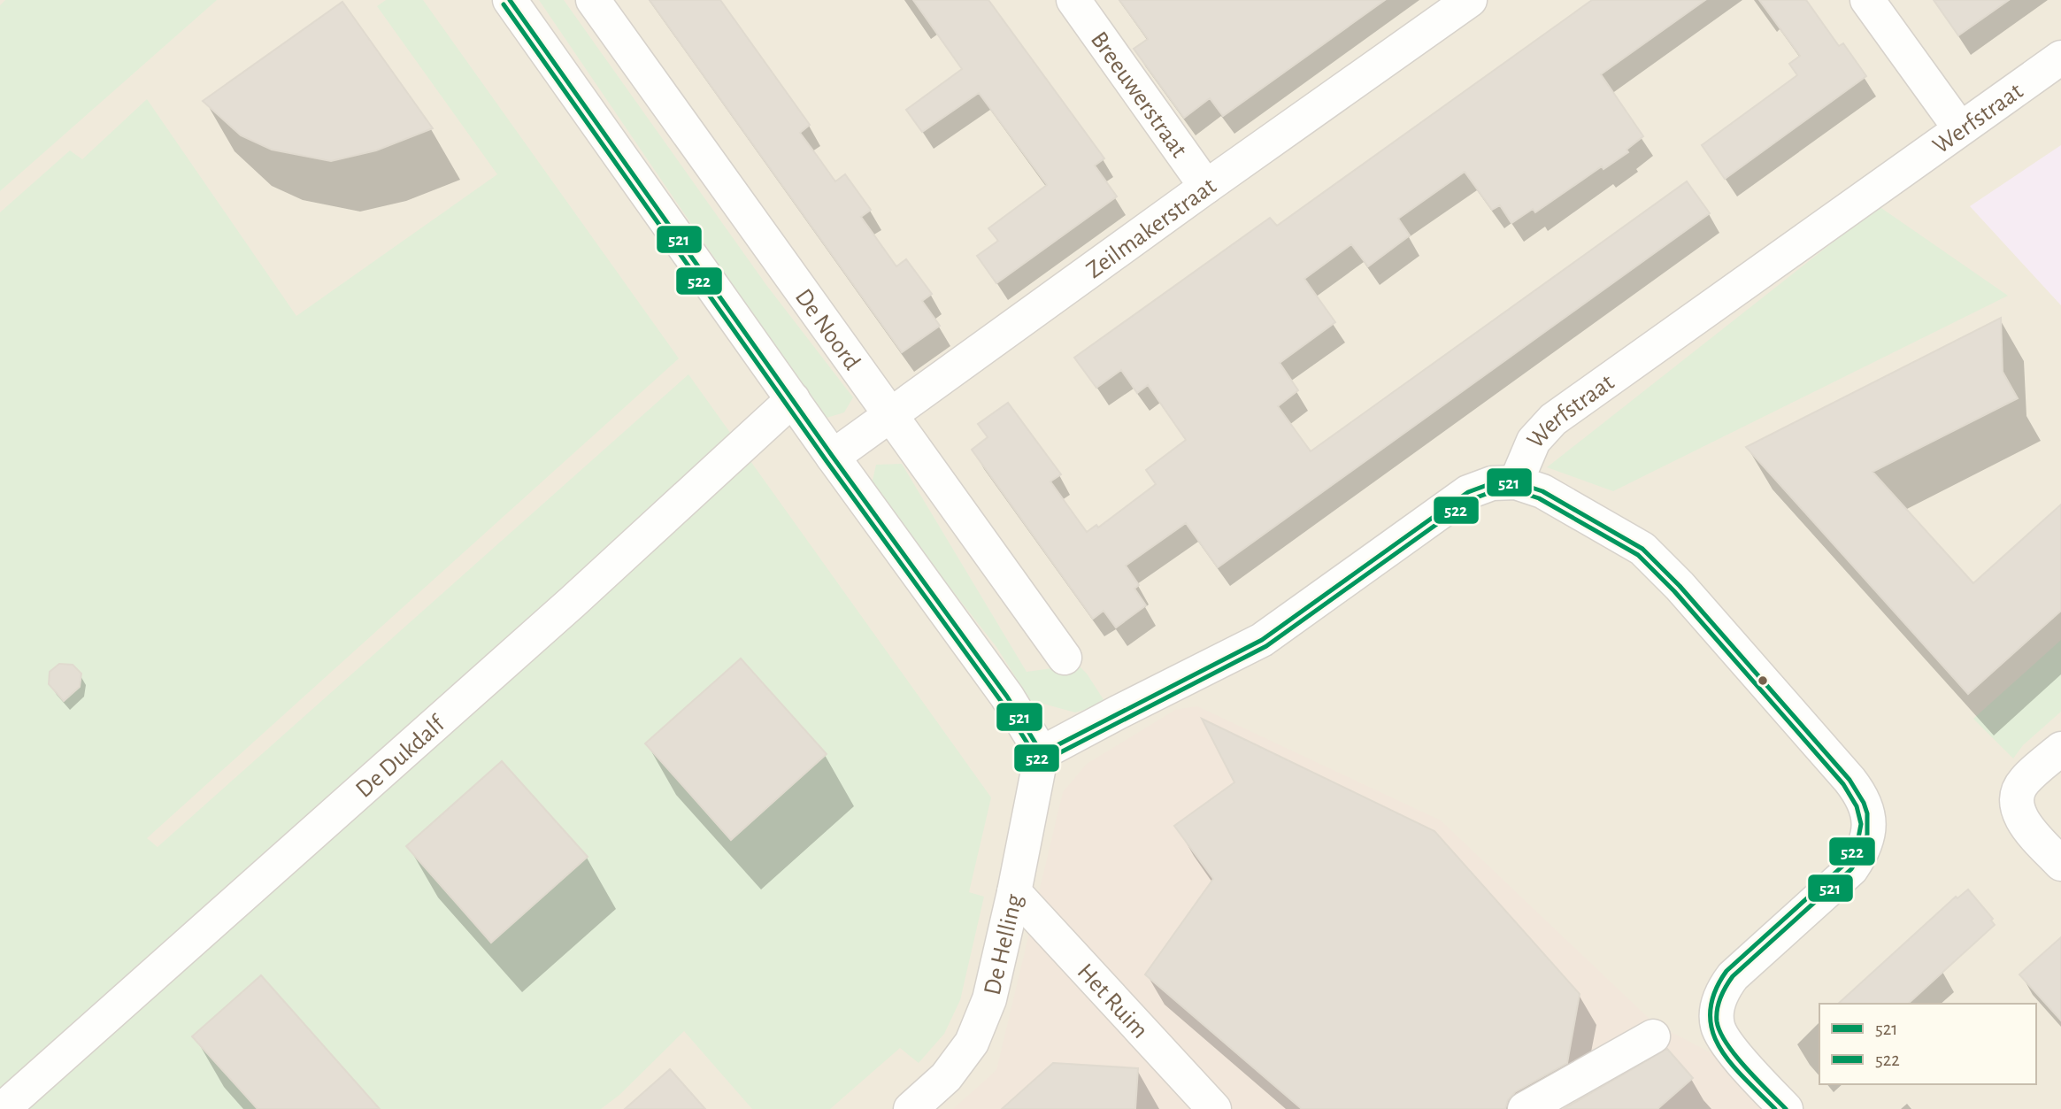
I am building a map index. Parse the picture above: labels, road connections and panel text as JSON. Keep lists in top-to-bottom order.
{
  "streets": {
    "street": [
      "Breeuwerstraat",
      "Werfstraat",
      "Zeilmakerstraat",
      "De Noord",
      "De Dukdalf",
      "De Helling",
      "Het Ruim"
    ]
  },
  "crossings": [
    ["Breeuwerstraat", "Zeilmakerstraat"],
    ["Werfstraat", "De Helling"],
    ["Zeilmakerstraat", "De Noord"],
    ["De Helling", "Het Ruim"]
  ],
  "lines": ["transit line 521", "transit line 522"],
  "legend": ["521", "522"]
}
